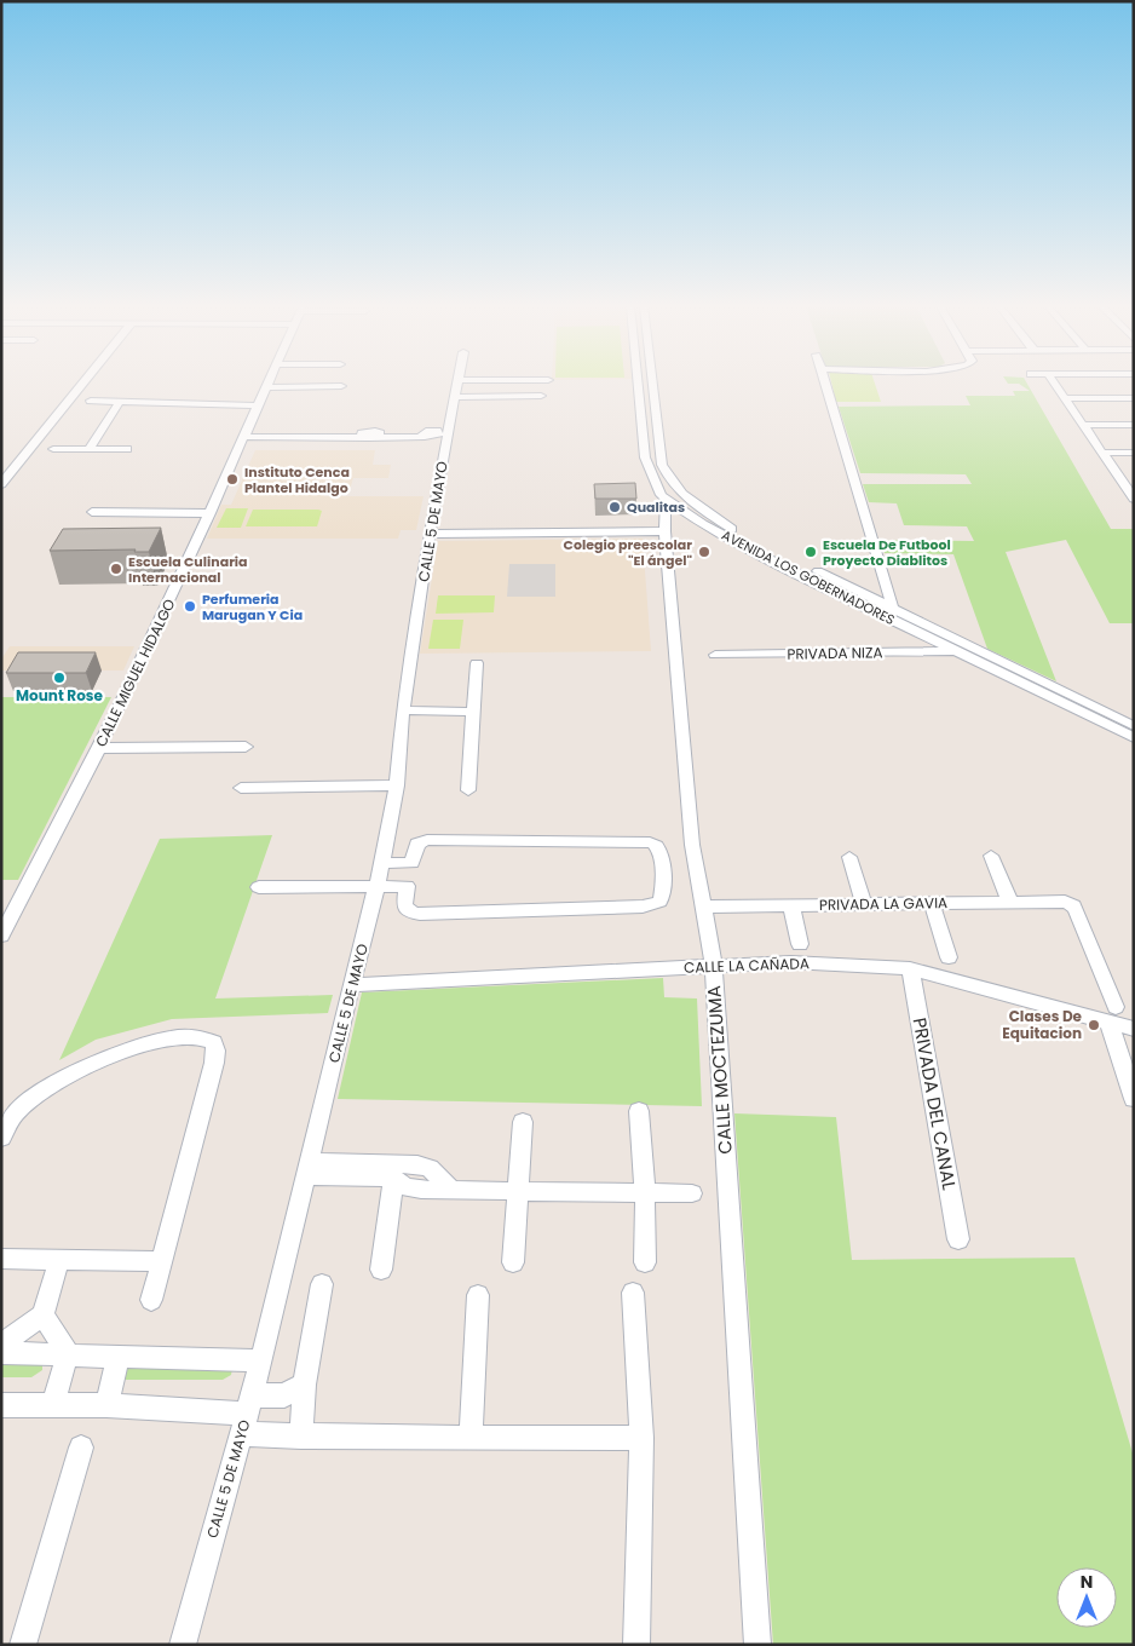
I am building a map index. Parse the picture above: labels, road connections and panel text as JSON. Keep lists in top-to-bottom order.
{
  "streets": {
    "street": [
      "CALLE 5 DE MAYO",
      "AVENIDA LOS GOBERNADORES",
      "PRIVADA NIZA",
      "CALLE MIGUEL HIDALGO",
      "PRIVADA LA GAVIA",
      "CALLE LA CAÑADA",
      "CALLE MOCTEZUMA",
      "PRIVADA DEL CANAL"
    ]
  },
  "crossings": [
    ["CALLE 5 DE MAYO", "CALLE LA CAÑADA"],
    ["AVENIDA LOS GOBERNADORES", "PRIVADA NIZA"],
    ["AVENIDA LOS GOBERNADORES", "CALLE MOCTEZUMA"],
    ["PRIVADA LA GAVIA", "CALLE LA CAÑADA"],
    ["PRIVADA LA GAVIA", "CALLE MOCTEZUMA"],
    ["CALLE LA CAÑADA", "CALLE MOCTEZUMA"],
    ["CALLE LA CAÑADA", "PRIVADA DEL CANAL"]
  ],
  "places": [
    "Instituto Cenca Plantel Hidalgo",
    "Qualitas",
    "Colegio preescolar \"El ángel\"",
    "Escuela De Futbool Proyecto Diablitos",
    "Escuela Culinaria Internacional",
    "Perfumeria Marugan Y Cia",
    "Mount Rose",
    "Clases De Equitacion"
  ],
  "north": "top"
}
